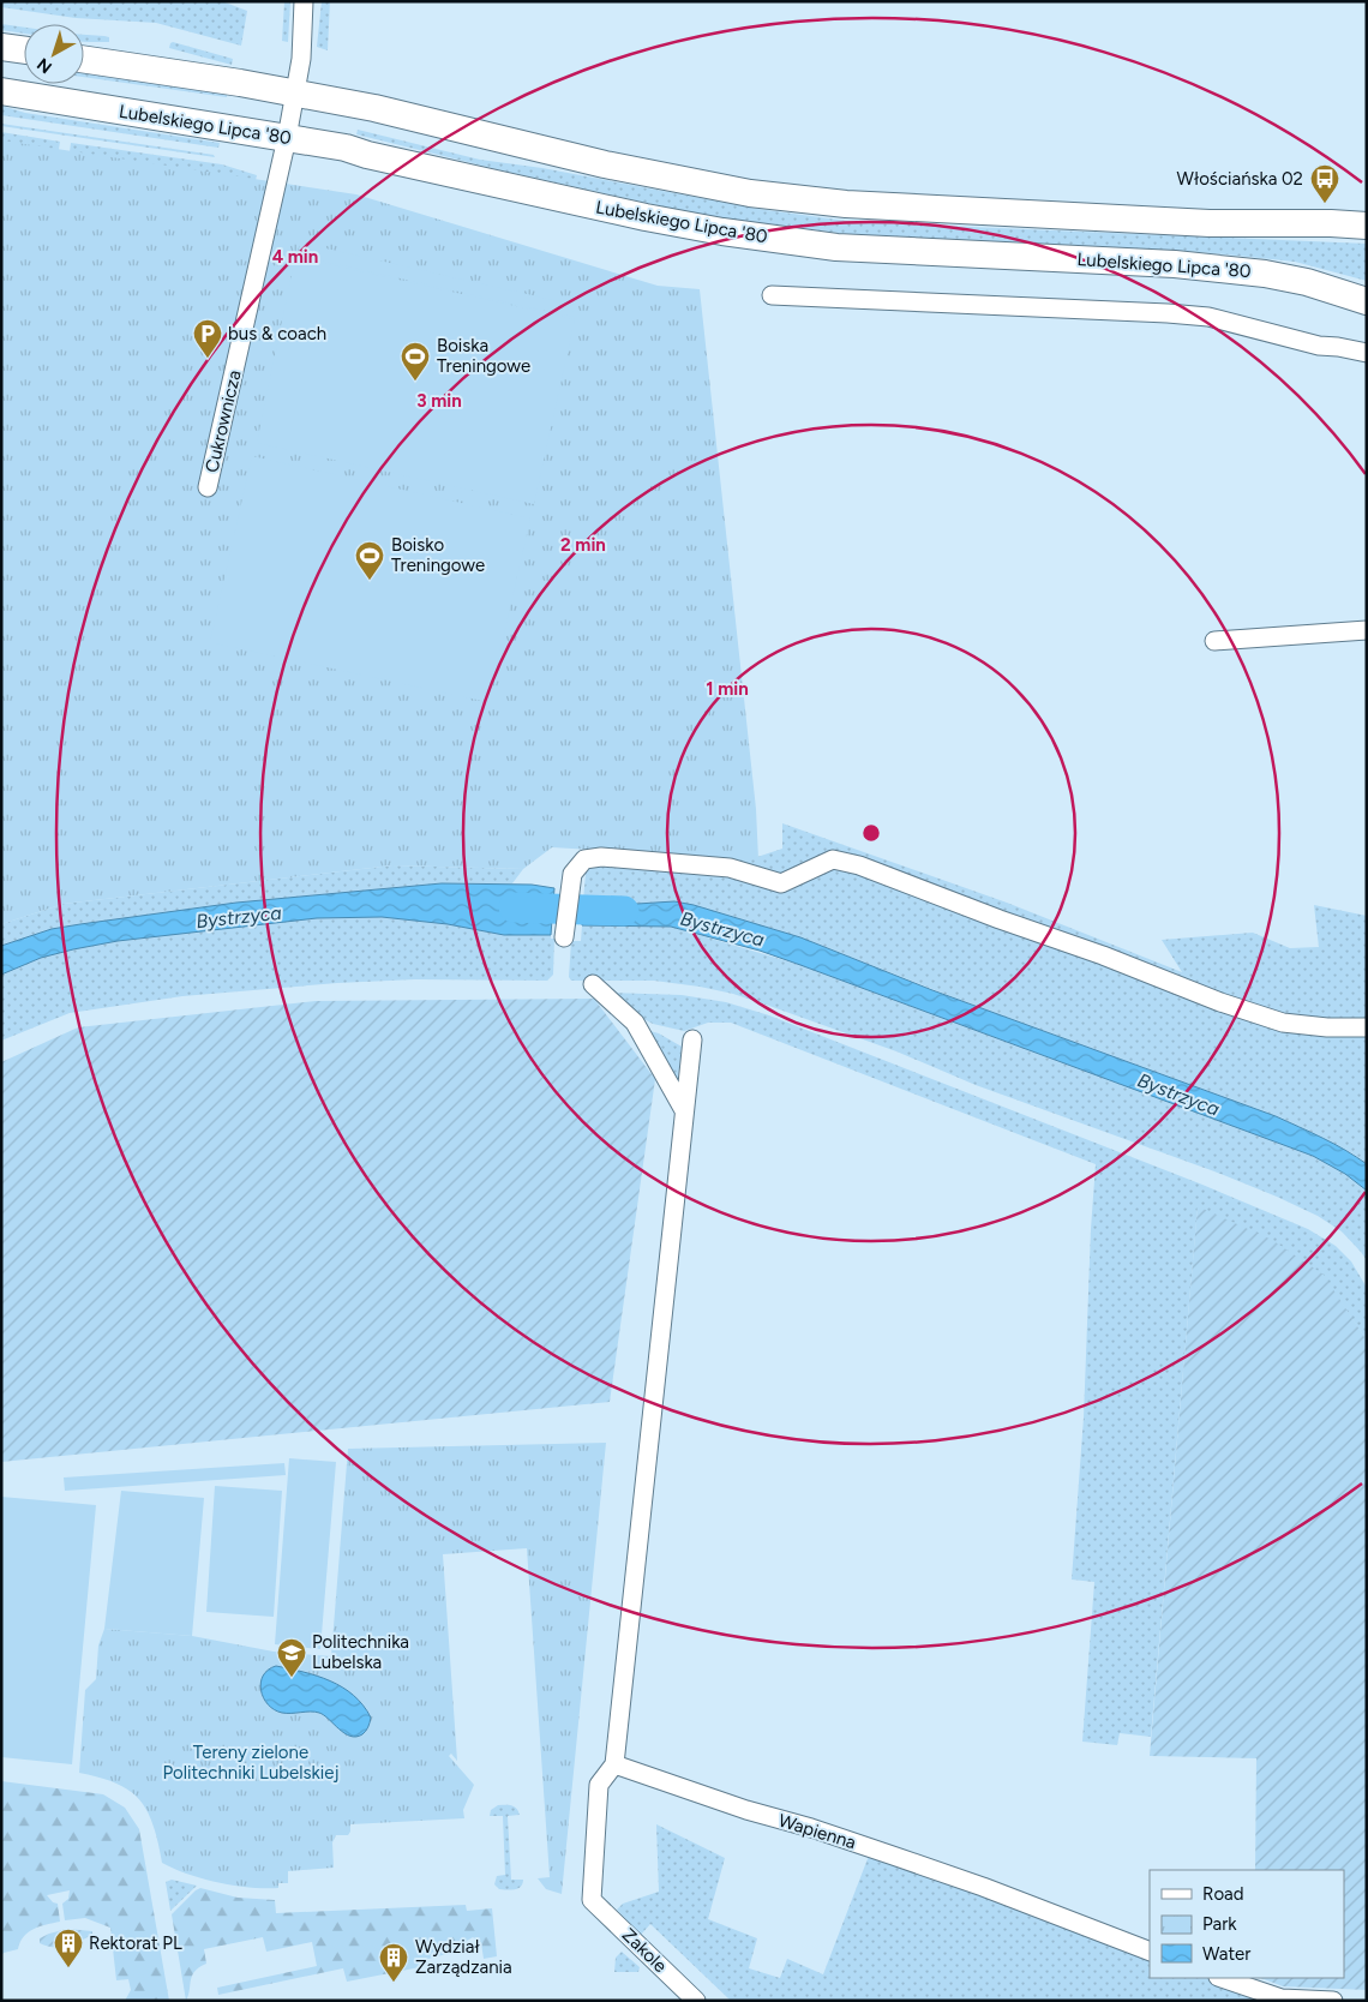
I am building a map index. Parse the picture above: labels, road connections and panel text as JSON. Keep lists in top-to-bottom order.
{
  "streets": {
    "main road": ["Lubelskiego Lipca '80"],
    "street": ["Cukrownicza", "Wapienna", "Zakole"]
  },
  "crossings": [
    ["Lubelskiego Lipca '80", "Cukrownicza"],
    ["Wapienna", "Zakole"]
  ],
  "water": ["Bystrzyca"],
  "parks": ["Tereny zielone Politechniki Lubelskiej"],
  "places": {
    "bus stop": ["Włościańska 02"],
    "parking": ["bus & coach"],
    "sports": ["Boiska Treningowe", "Boisko Treningowe"],
    "school or university": ["Politechnika Lubelska"],
    "building": ["Rektorat PL", "Wydział Zarządzania"]
  },
  "legend": ["Road", "Park", "Water"],
  "north": "bottom left",
  "rings": [
    "4 min",
    "3 min",
    "2 min",
    "1 min"
  ]
}
